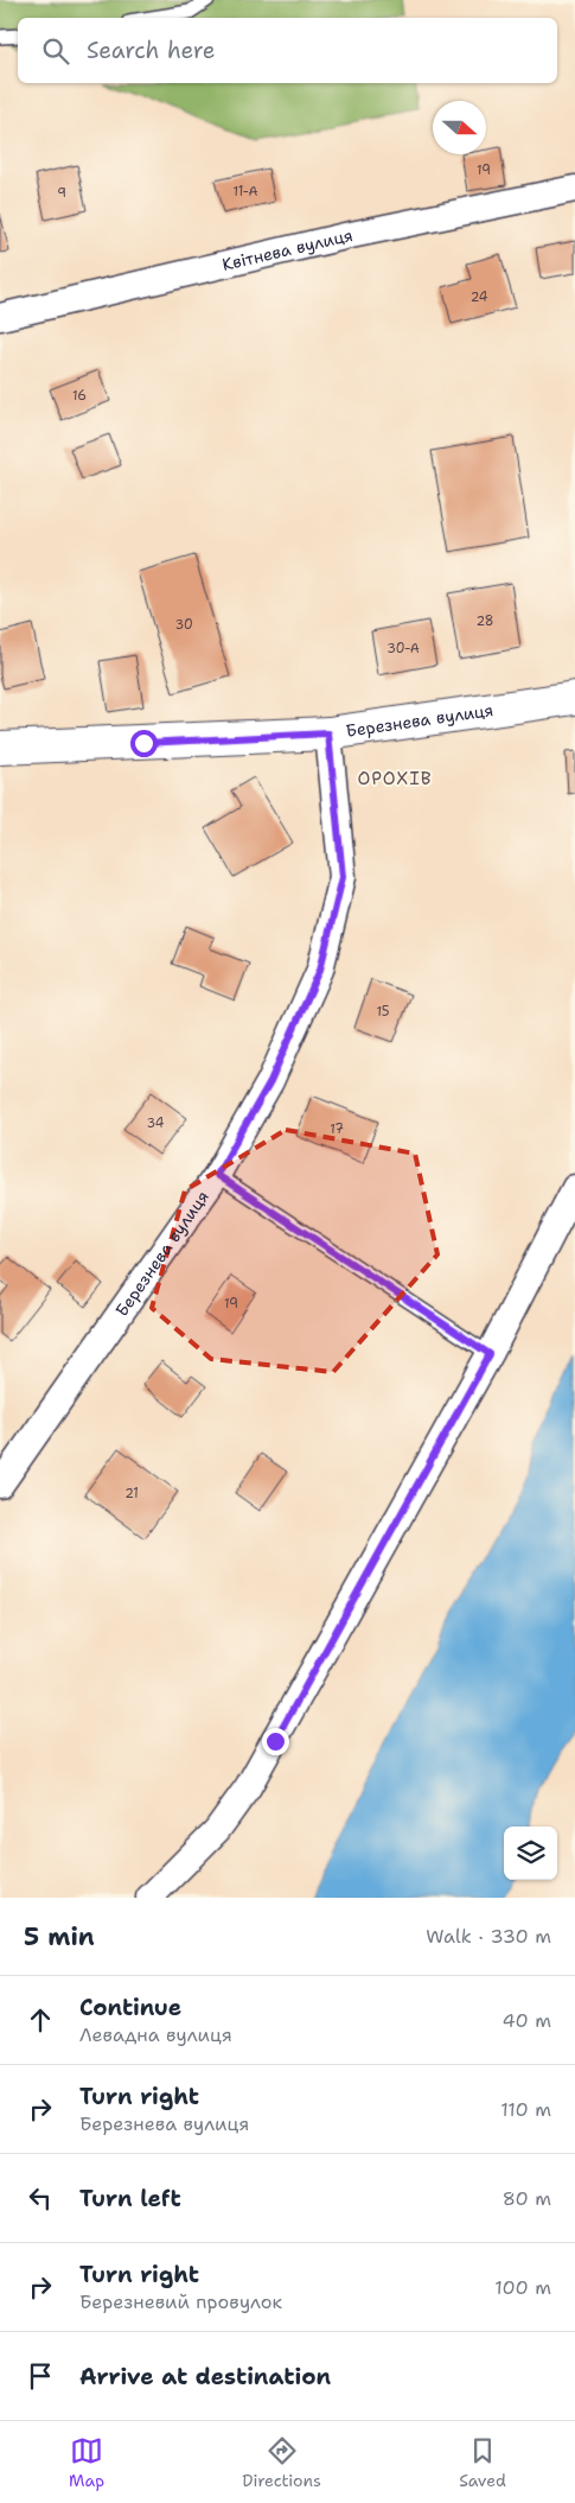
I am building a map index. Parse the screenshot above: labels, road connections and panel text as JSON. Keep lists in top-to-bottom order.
{
  "streets": {
    "street": ["Квітнева вулиця", "Березнева вулиця"]
  },
  "districts": ["ОРОХІВ"],
  "house_numbers": [
    "19",
    "11-А",
    "9",
    "24",
    "16",
    "28",
    "30",
    "30-А",
    "15",
    "34",
    "17",
    "19",
    "21"
  ],
  "north": "right",
  "page": {
    "search": "Search here",
    "heading": ["5 min", "Walk · 330 m"],
    "list": [
      ["Continue", "Левадна вулиця", "40 m"],
      ["Turn right", "Березнева вулиця", "110 m"],
      ["Turn left", "80 m"],
      ["Turn right", "Березневий провулок", "100 m"],
      "Arrive at destination"
    ],
    "nav": ["Map", "Directions", "Saved"]
  }
}
